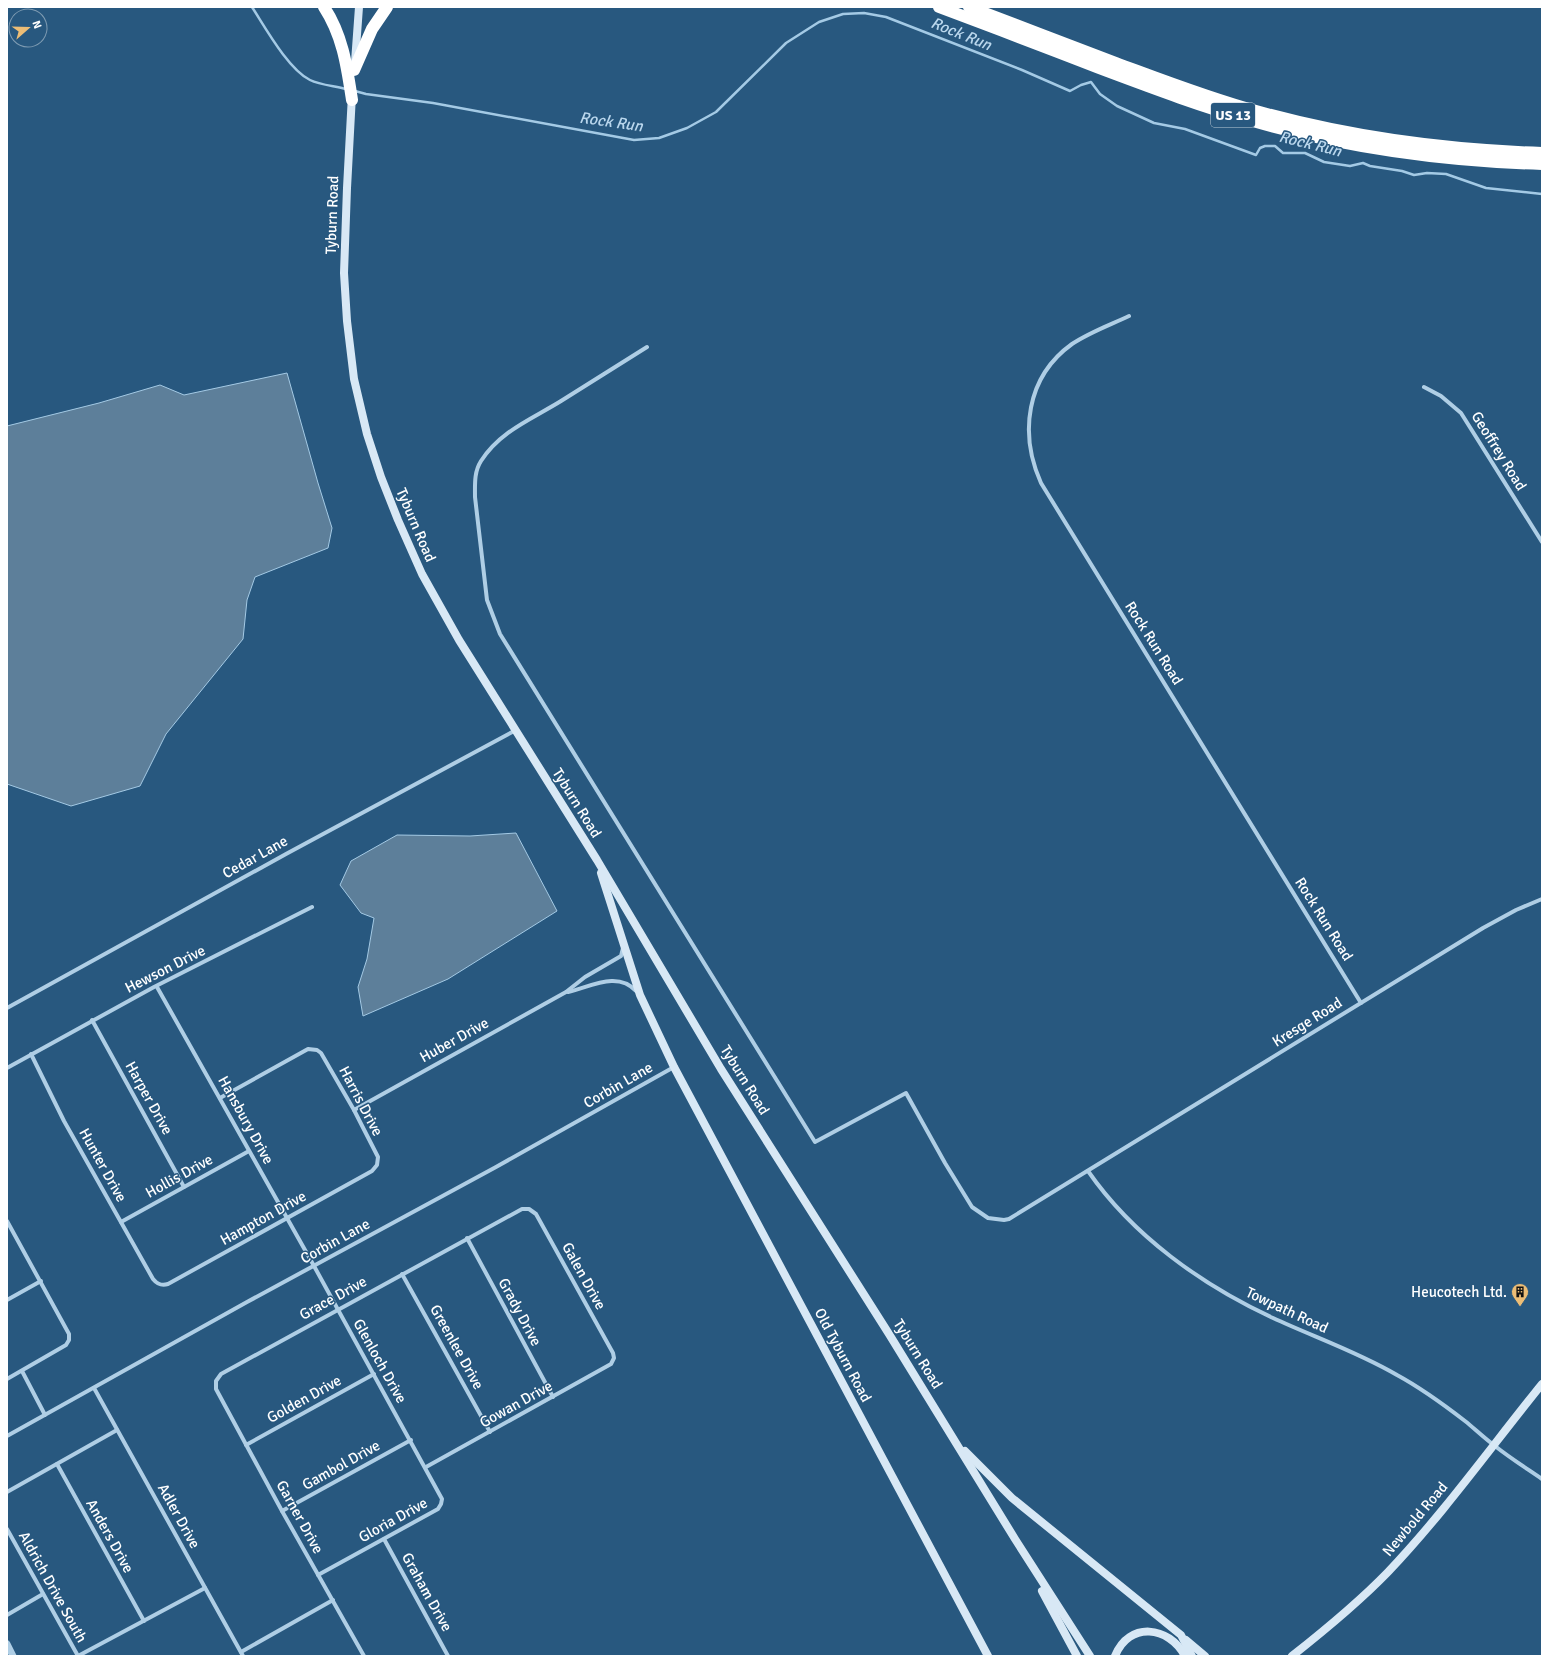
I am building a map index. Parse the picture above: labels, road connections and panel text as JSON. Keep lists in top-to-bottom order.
{
  "streets": {
    "highway": ["US 13"],
    "main road": ["Tyburn Road", "Old Tyburn Road", "Newbold Road"],
    "street": [
      "Geoffrey Road",
      "Rock Run Road",
      "Cedar Lane",
      "Hewson Drive",
      "Kresge Road",
      "Huber Drive",
      "Corbin Lane",
      "Harper Drive",
      "Harris Drive",
      "Hansbury Drive",
      "Hunter Drive",
      "Hollis Drive",
      "Hampton Drive",
      "Galen Drive",
      "Grace Drive",
      "Towpath Road",
      "Grady Drive",
      "Greenlee Drive",
      "Glenloch Drive",
      "Golden Drive",
      "Gowan Drive",
      "Gambol Drive",
      "Adler Drive",
      "Garner Drive",
      "Gloria Drive",
      "Anders Drive",
      "Aldrich Drive South",
      "Graham Drive"
    ]
  },
  "crossings": [
    ["Tyburn Road", "Cedar Lane"],
    ["Tyburn Road", "Old Tyburn Road"],
    ["Rock Run Road", "Kresge Road"],
    ["Hewson Drive", "Harper Drive"],
    ["Hewson Drive", "Hansbury Drive"],
    ["Hewson Drive", "Hunter Drive"],
    ["Kresge Road", "Towpath Road"],
    ["Huber Drive", "Harris Drive"],
    ["Huber Drive", "Old Tyburn Road"],
    ["Corbin Lane", "Hansbury Drive"],
    ["Corbin Lane", "Old Tyburn Road"],
    ["Corbin Lane", "Glenloch Drive"],
    ["Corbin Lane", "Adler Drive"],
    ["Harper Drive", "Hollis Drive"],
    ["Harris Drive", "Hansbury Drive"],
    ["Harris Drive", "Hampton Drive"],
    ["Hansbury Drive", "Hollis Drive"],
    ["Hansbury Drive", "Hampton Drive"],
    ["Hansbury Drive", "Glenloch Drive"],
    ["Hunter Drive", "Hollis Drive"],
    ["Hunter Drive", "Hampton Drive"],
    ["Galen Drive", "Grace Drive"],
    ["Galen Drive", "Gowan Drive"],
    ["Grace Drive", "Grady Drive"],
    ["Grace Drive", "Greenlee Drive"],
    ["Grace Drive", "Glenloch Drive"],
    ["Grace Drive", "Golden Drive"],
    ["Grace Drive", "Garner Drive"],
    ["Towpath Road", "Newbold Road"],
    ["Grady Drive", "Gowan Drive"],
    ["Greenlee Drive", "Gowan Drive"],
    ["Glenloch Drive", "Golden Drive"],
    ["Glenloch Drive", "Gowan Drive"],
    ["Glenloch Drive", "Gambol Drive"],
    ["Glenloch Drive", "Gloria Drive"],
    ["Golden Drive", "Garner Drive"],
    ["Gowan Drive", "Gloria Drive"],
    ["Gambol Drive", "Garner Drive"],
    ["Garner Drive", "Gloria Drive"],
    ["Gloria Drive", "Graham Drive"]
  ],
  "water": ["Rock Run"],
  "places": {
    "building": ["Heucotech Ltd."]
  },
  "north": "right"
}
